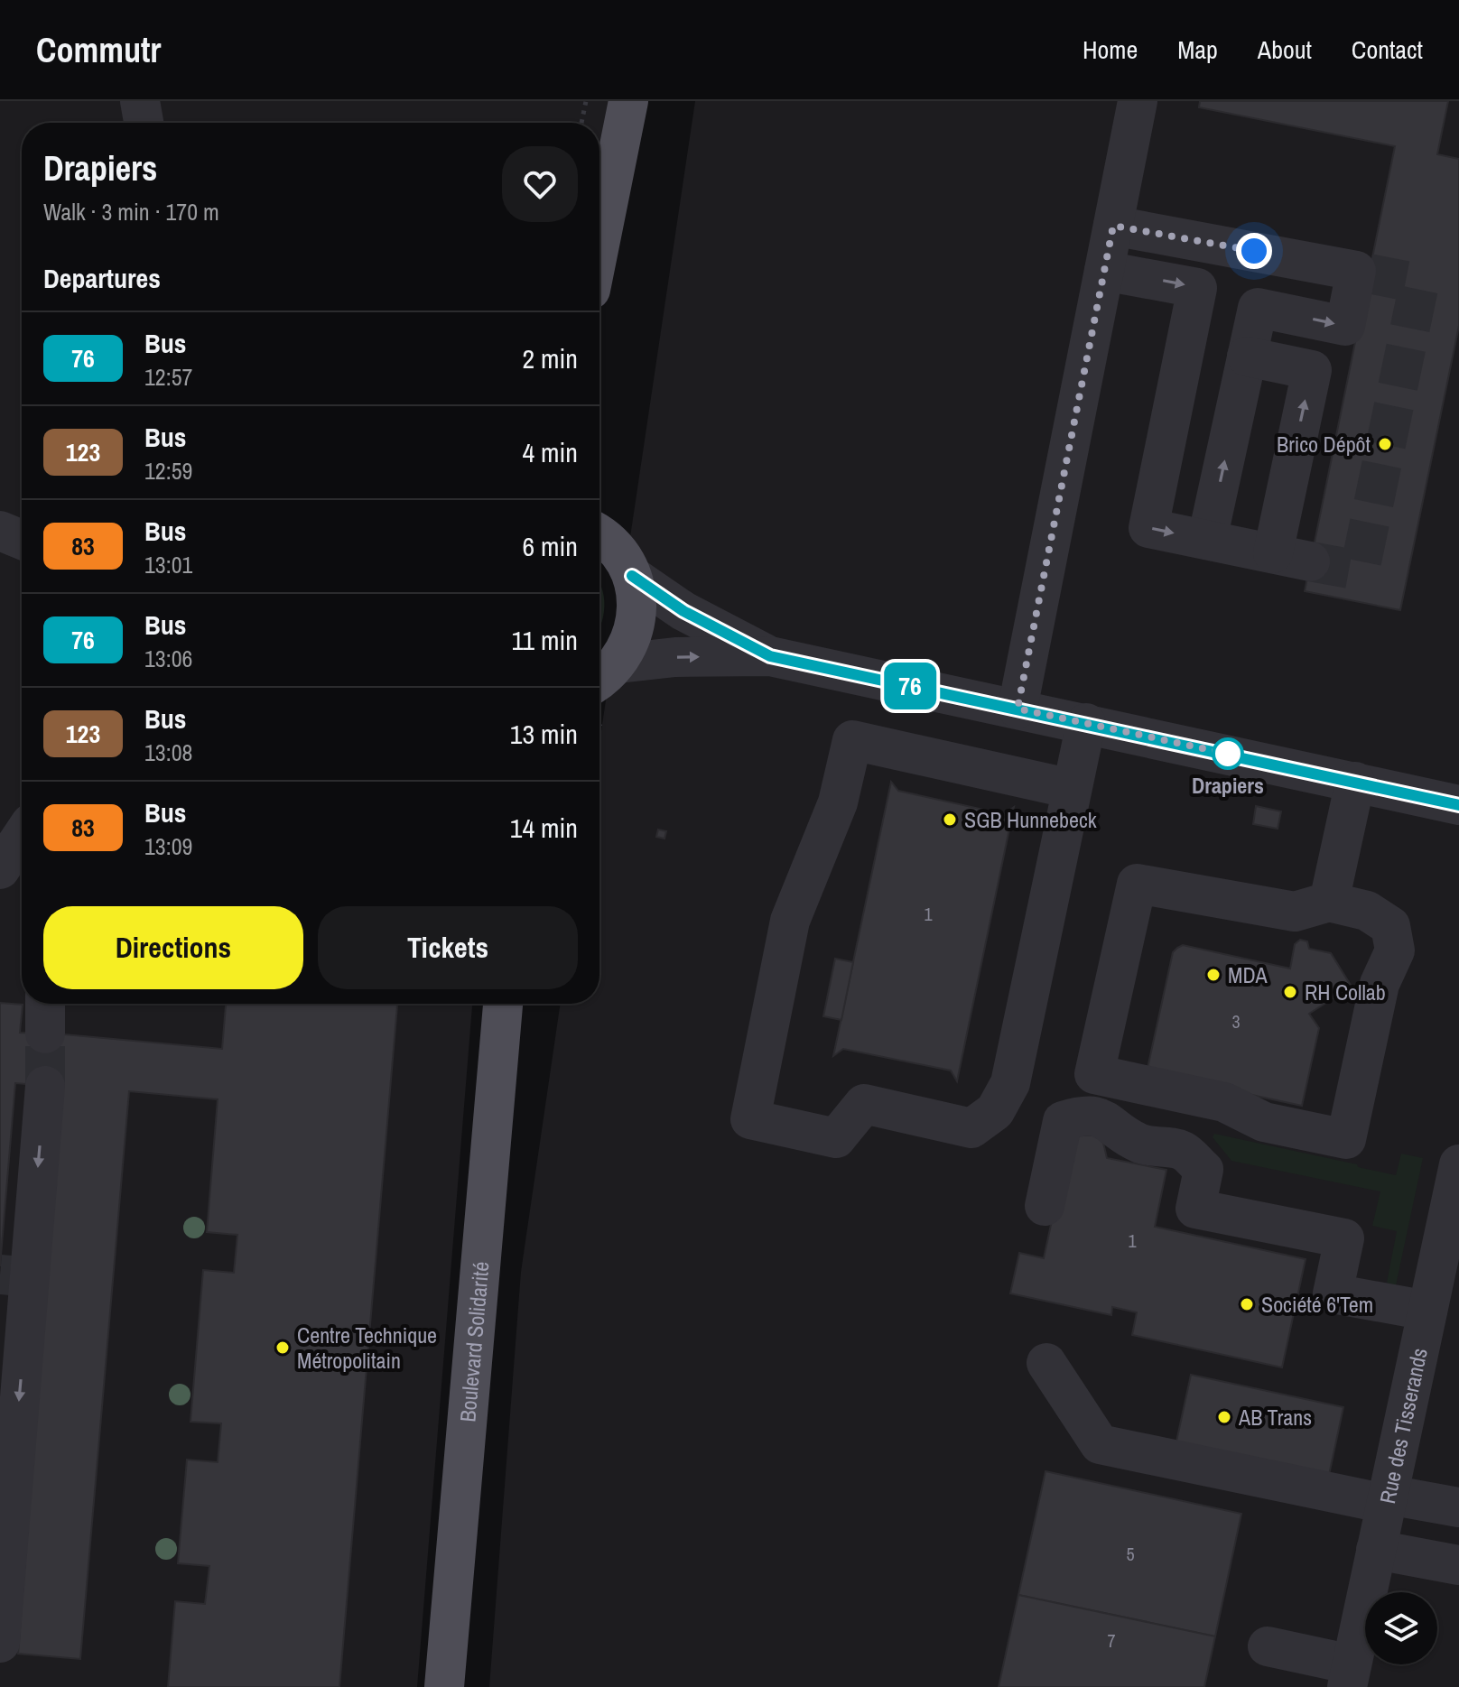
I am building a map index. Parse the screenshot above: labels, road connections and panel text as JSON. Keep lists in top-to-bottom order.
{
  "streets": {
    "main road": ["Boulevard Solidarité"],
    "street": ["Rue des Tisserands"]
  },
  "places": [
    "Brico Dépôt",
    "Drapiers",
    "SGB Hunnebeck",
    "MDA",
    "RH Collab",
    "Société 6'Tem",
    "Centre Technique Métropolitain",
    "AB Trans"
  ],
  "lines": ["bus line 76"],
  "house_numbers": [
    "1",
    "3",
    "1",
    "5",
    "7"
  ],
  "page": {
    "header": "Commutr",
    "nav": [
      "Home",
      "Map",
      "About",
      "Contact"
    ],
    "on_map": "76",
    "heading": [
      ["Drapiers", "Walk · 3 min · 170 m"],
      "Departures"
    ],
    "list": [
      {
        "mark": "76",
        "name": "Bus",
        "note": "12:57",
        "value": "2 min"
      },
      {
        "mark": "123",
        "name": "Bus",
        "note": "12:59",
        "value": "4 min"
      },
      {
        "mark": "83",
        "name": "Bus",
        "note": "13:01",
        "value": "6 min"
      },
      {
        "mark": "76",
        "name": "Bus",
        "note": "13:06",
        "value": "11 min"
      },
      {
        "mark": "123",
        "name": "Bus",
        "note": "13:08",
        "value": "13 min"
      },
      {
        "mark": "83",
        "name": "Bus",
        "note": "13:09",
        "value": "14 min"
      }
    ],
    "buttons": ["Directions", "Tickets"]
  }
}
